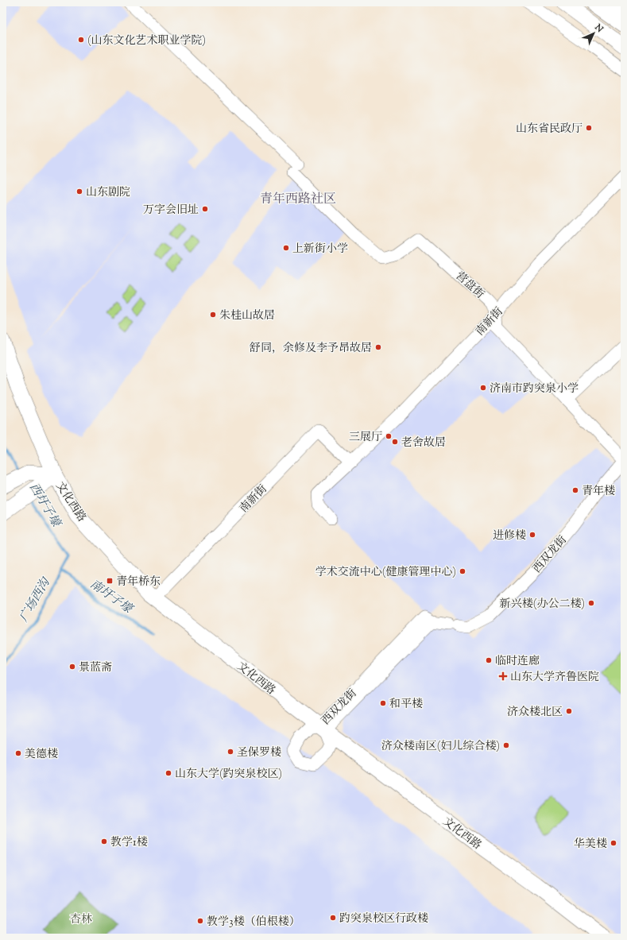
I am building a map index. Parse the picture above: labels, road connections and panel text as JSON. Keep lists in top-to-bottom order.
{
  "streets": {
    "main road": ["文化西路"],
    "street": ["营盘街", "南新街", "西双龙街"]
  },
  "crossings": [
    ["营盘街", "南新街"],
    ["营盘街", "西双龙街"],
    ["南新街", "文化西路"],
    ["文化西路", "西双龙街"]
  ],
  "districts": ["青年西路社区"],
  "water": ["西圩子壕", "南圩子壕", "广场西沟"],
  "parks": ["杏林"],
  "places": {
    "other": [
      "(山东文化艺术职业学院)",
      "山东省民政厅",
      "山东剧院",
      "万字会旧址",
      "上新街小学",
      "朱桂山故居",
      "舒同，余修及李予昂故居",
      "济南市趵突泉小学",
      "三展厅",
      "老舍故居",
      "青年楼",
      "进修楼",
      "学术交流中心(健康管理中心)",
      "新兴楼(办公二楼)",
      "临时连廊",
      "景蓝斋",
      "和平楼",
      "济众楼北区",
      "济众楼南区(妇儿综合楼)",
      "圣保罗楼",
      "美德楼",
      "山东大学(趵突泉校区)",
      "教学1楼",
      "华美楼",
      "趵突泉校区行政楼",
      "教学3楼（伯根楼）"
    ],
    "transit": ["青年桥东"],
    "health": ["山东大学齐鲁医院"]
  },
  "north": "top right"
}
